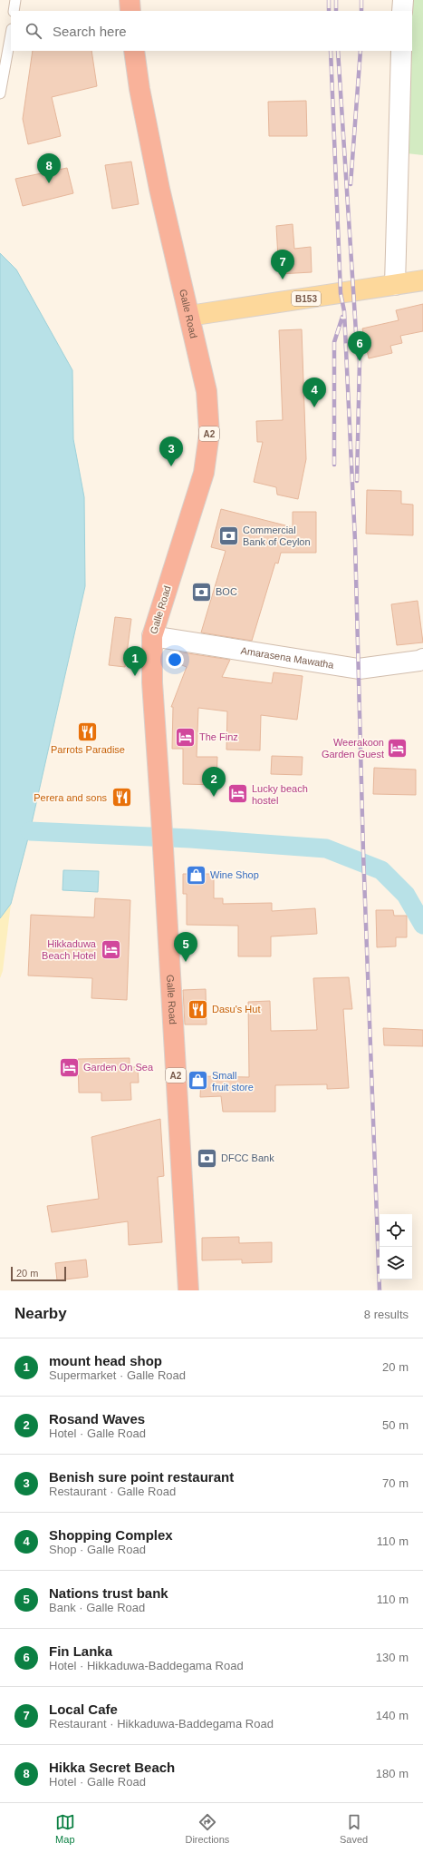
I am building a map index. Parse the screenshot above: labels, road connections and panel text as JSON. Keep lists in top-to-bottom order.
{
  "streets": {
    "highway": ["Galle Road", "A2"],
    "main road": ["B153"],
    "street": ["Amarasena Mawatha"]
  },
  "crossings": [
    ["B153", "Galle Road"],
    ["Galle Road", "Amarasena Mawatha"]
  ],
  "places": {
    "bank": ["Commercial Bank of Ceylon", "BOC", "DFCC Bank"],
    "restaurant": ["Parrots Paradise", "Perera and sons", "Dasu's Hut"],
    "hotel": [
      "The Finz",
      "Weerakoon Garden Guest",
      "Lucky beach hostel",
      "Hikkaduwa Beach Hotel",
      "Garden On Sea"
    ],
    "shop": ["Wine Shop", "Small fruit store"]
  },
  "scale_bar": "20 m",
  "page": {
    "search": "Search here",
    "pins": [
      "8",
      "7",
      "6",
      "4",
      "3",
      "1",
      "2",
      "5"
    ],
    "scale": "20 m",
    "heading": ["Nearby", "8 results"],
    "list": [
      {
        "mark": "1",
        "name": "mount head shop",
        "note": "Supermarket · Galle Road",
        "value": "20 m"
      },
      {
        "mark": "2",
        "name": "Rosand Waves",
        "note": "Hotel · Galle Road",
        "value": "50 m"
      },
      {
        "mark": "3",
        "name": "Benish sure point restaurant",
        "note": "Restaurant · Galle Road",
        "value": "70 m"
      },
      {
        "mark": "4",
        "name": "Shopping Complex",
        "note": "Shop · Galle Road",
        "value": "110 m"
      },
      {
        "mark": "5",
        "name": "Nations trust bank",
        "note": "Bank · Galle Road",
        "value": "110 m"
      },
      {
        "mark": "6",
        "name": "Fin Lanka",
        "note": "Hotel · Hikkaduwa-Baddegama Road",
        "value": "130 m"
      },
      {
        "mark": "7",
        "name": "Local Cafe",
        "note": "Restaurant · Hikkaduwa-Baddegama Road",
        "value": "140 m"
      },
      {
        "mark": "8",
        "name": "Hikka Secret Beach",
        "note": "Hotel · Galle Road",
        "value": "180 m"
      }
    ],
    "nav": ["Map", "Directions", "Saved"]
  }
}
